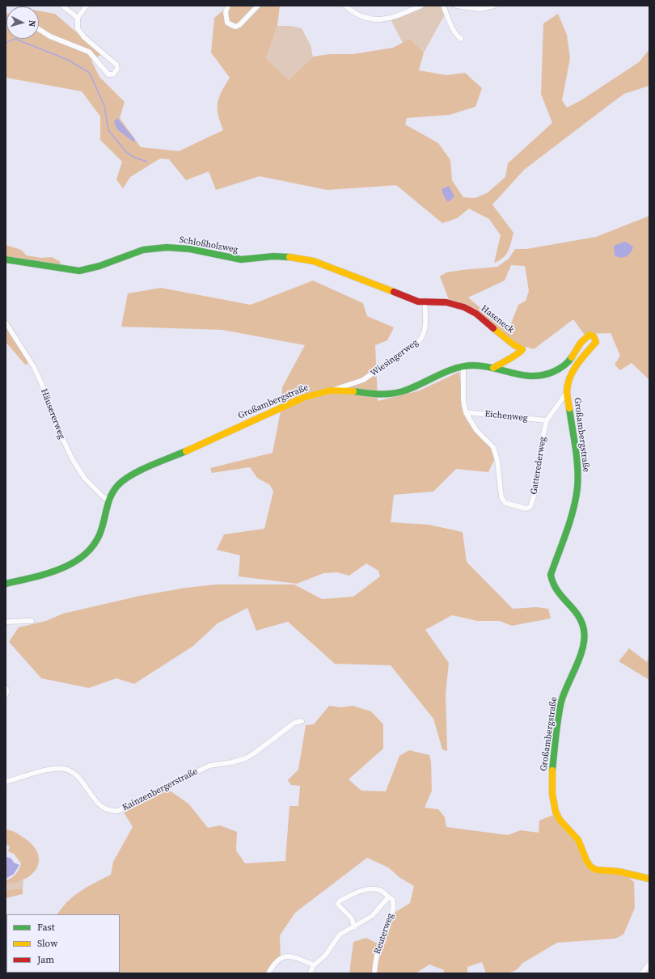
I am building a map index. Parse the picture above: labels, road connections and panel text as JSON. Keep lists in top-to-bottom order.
{
  "streets": {
    "street": [
      "Schloßholzweg",
      "Haseneck",
      "Wiesingerweg",
      "Großambergstraße",
      "Häusererweg",
      "Eichenweg",
      "Gatterederweg",
      "Kainzenbergerstraße",
      "Reuterweg"
    ]
  },
  "crossings": [
    ["Schloßholzweg", "Haseneck"],
    ["Schloßholzweg", "Wiesingerweg"],
    ["Haseneck", "Wiesingerweg"],
    ["Haseneck", "Großambergstraße"],
    ["Wiesingerweg", "Großambergstraße"],
    ["Großambergstraße", "Häusererweg"],
    ["Großambergstraße", "Gatterederweg"],
    ["Eichenweg", "Gatterederweg"]
  ],
  "legend": ["Fast", "Slow", "Jam"],
  "north": "right"
}
